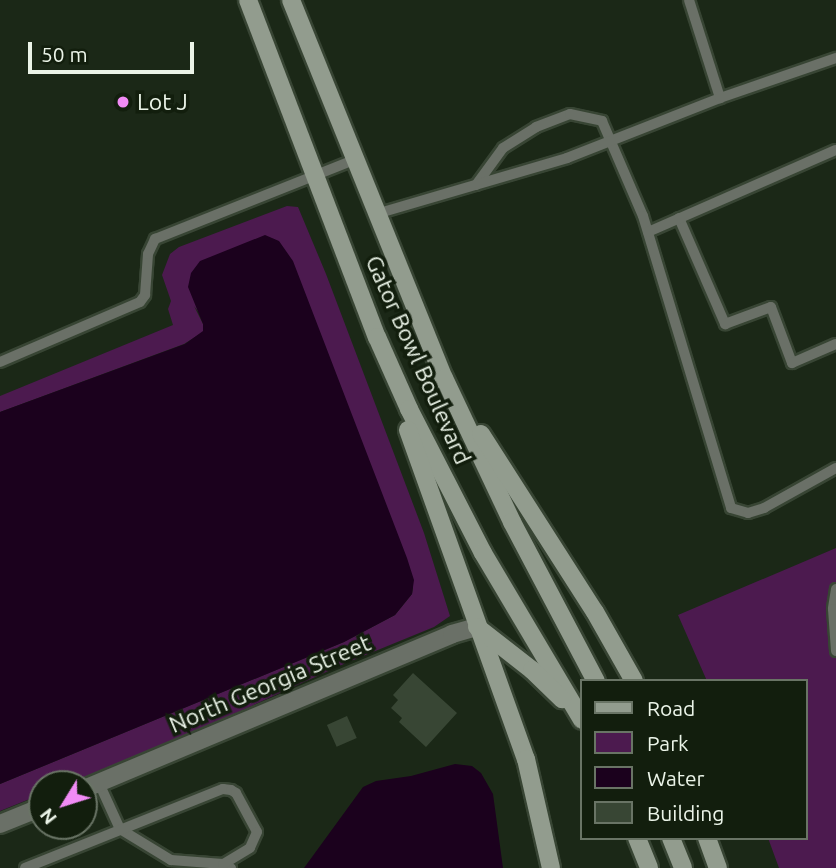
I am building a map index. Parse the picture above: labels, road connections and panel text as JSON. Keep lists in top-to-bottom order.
{
  "streets": {
    "main road": ["Gator Bowl Boulevard"],
    "street": ["North Georgia Street"]
  },
  "places": ["Lot J"],
  "legend": [
    "Road",
    "Park",
    "Water",
    "Building"
  ],
  "scale_bar": "50 m",
  "north": "bottom left"
}
